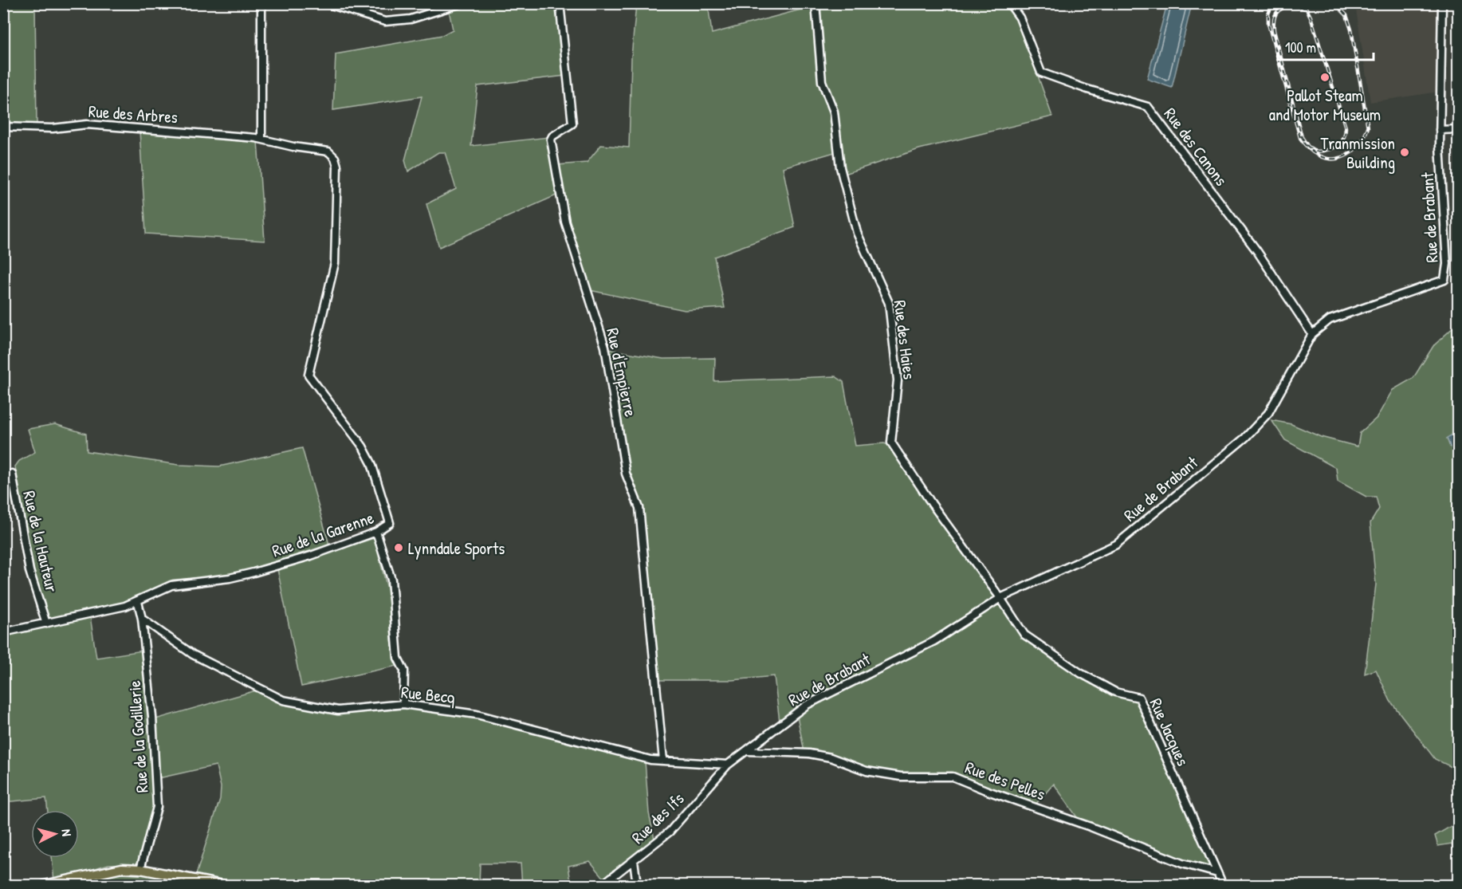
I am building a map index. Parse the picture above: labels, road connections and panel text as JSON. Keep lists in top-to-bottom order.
{
  "streets": {
    "street": [
      "Rue des Arbres",
      "Rue des Canons",
      "Rue de Brabant",
      "Rue des Haies",
      "Rue d'Empierre",
      "Rue de la Garenne",
      "Rue de la Hauteur",
      "Rue Becq",
      "Rue Jacques",
      "Rue de la Godillerie",
      "Rue des Pelles",
      "Rue des Ifs"
    ]
  },
  "crossings": [
    ["Rue des Arbres", "Rue de la Garenne"],
    ["Rue des Canons", "Rue de Brabant"],
    ["Rue de Brabant", "Rue des Haies"],
    ["Rue de Brabant", "Rue Becq"],
    ["Rue de Brabant", "Rue Jacques"],
    ["Rue de Brabant", "Rue des Pelles"],
    ["Rue de Brabant", "Rue des Ifs"],
    ["Rue des Haies", "Rue Jacques"],
    ["Rue d'Empierre", "Rue Becq"],
    ["Rue de la Garenne", "Rue de la Hauteur"],
    ["Rue de la Garenne", "Rue de la Godillerie"],
    ["Rue Becq", "Rue de la Godillerie"],
    ["Rue Becq", "Rue des Ifs"],
    ["Rue Jacques", "Rue des Pelles"]
  ],
  "places": ["Pallot Steam and Motor Museum", "Tranmission Building", "Lynndale Sports"],
  "scale_bar": "100 m",
  "north": "right"
}
